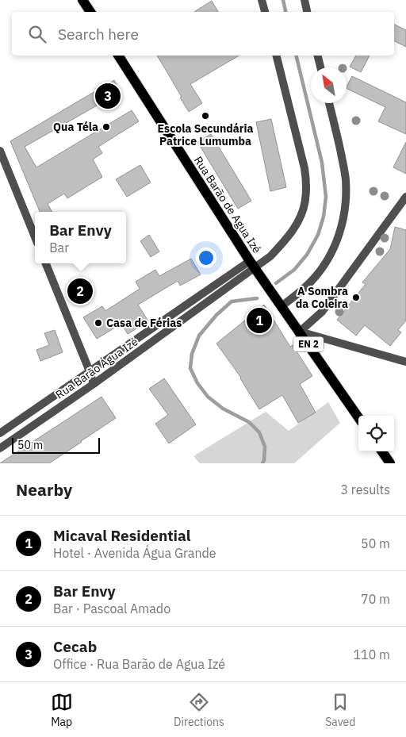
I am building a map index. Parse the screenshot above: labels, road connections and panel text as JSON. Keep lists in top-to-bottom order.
{
  "streets": {
    "main road": ["Rua Barão de Agua Izé", "EN 2"],
    "street": ["Rua Barão Água Izé"]
  },
  "crossings": [
    ["Rua Barão de Agua Izé", "EN 2"],
    ["Rua Barão de Agua Izé", "Rua Barão Água Izé"],
    ["EN 2", "Rua Barão Água Izé"]
  ],
  "places": [
    "Escola Secundária Patrice Lumumba",
    "Qua Téla",
    "A Sombra da Coleira",
    "Casa de Férias"
  ],
  "scale_bar": "50 m",
  "north": "top left",
  "page": {
    "search": "Search here",
    "pins": ["3", "2", "1"],
    "popup": ["Bar Envy", "Bar"],
    "scale": "50 m",
    "heading": ["Nearby", "3 results"],
    "list": [
      {
        "mark": "1",
        "name": "Micaval Residential",
        "note": "Hotel · Avenida Água Grande",
        "value": "50 m"
      },
      {
        "mark": "2",
        "name": "Bar Envy",
        "note": "Bar · Pascoal Amado",
        "value": "70 m"
      },
      {
        "mark": "3",
        "name": "Cecab",
        "note": "Office · Rua Barão de Agua Izé",
        "value": "110 m"
      }
    ],
    "nav": ["Map", "Directions", "Saved"]
  }
}
